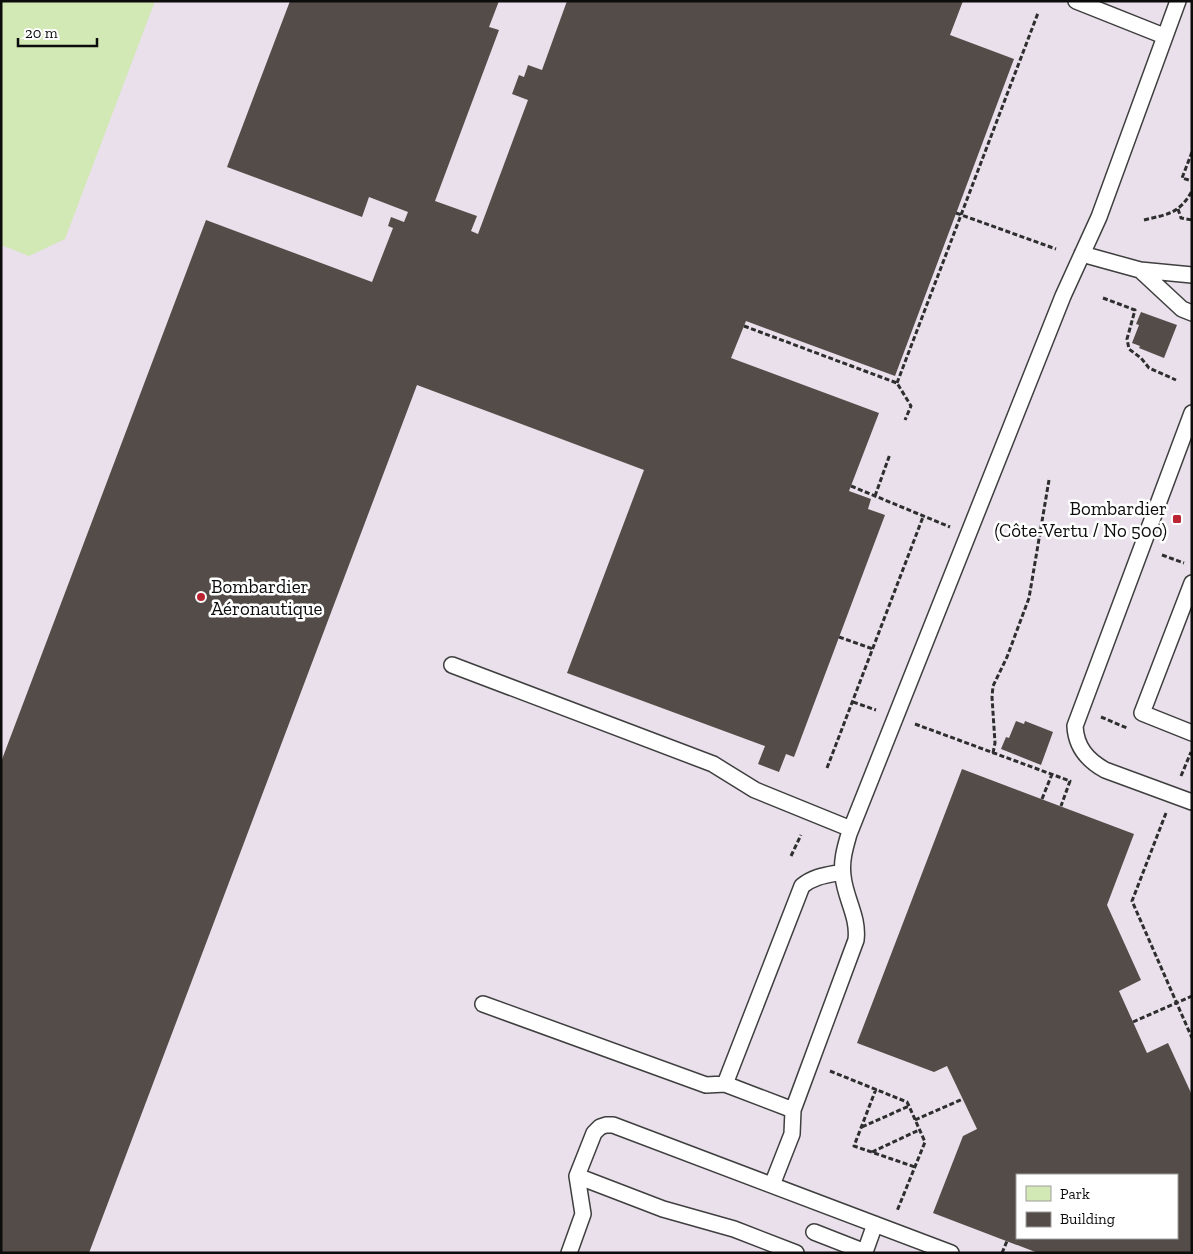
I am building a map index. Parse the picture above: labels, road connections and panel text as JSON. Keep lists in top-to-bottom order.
{
  "places": {
    "transit": ["Bombardier (Côte-Vertu / No 500)"],
    "other": ["Bombardier Aéronautique"]
  },
  "legend": ["Park", "Building"],
  "scale_bar": "20 m"
}
